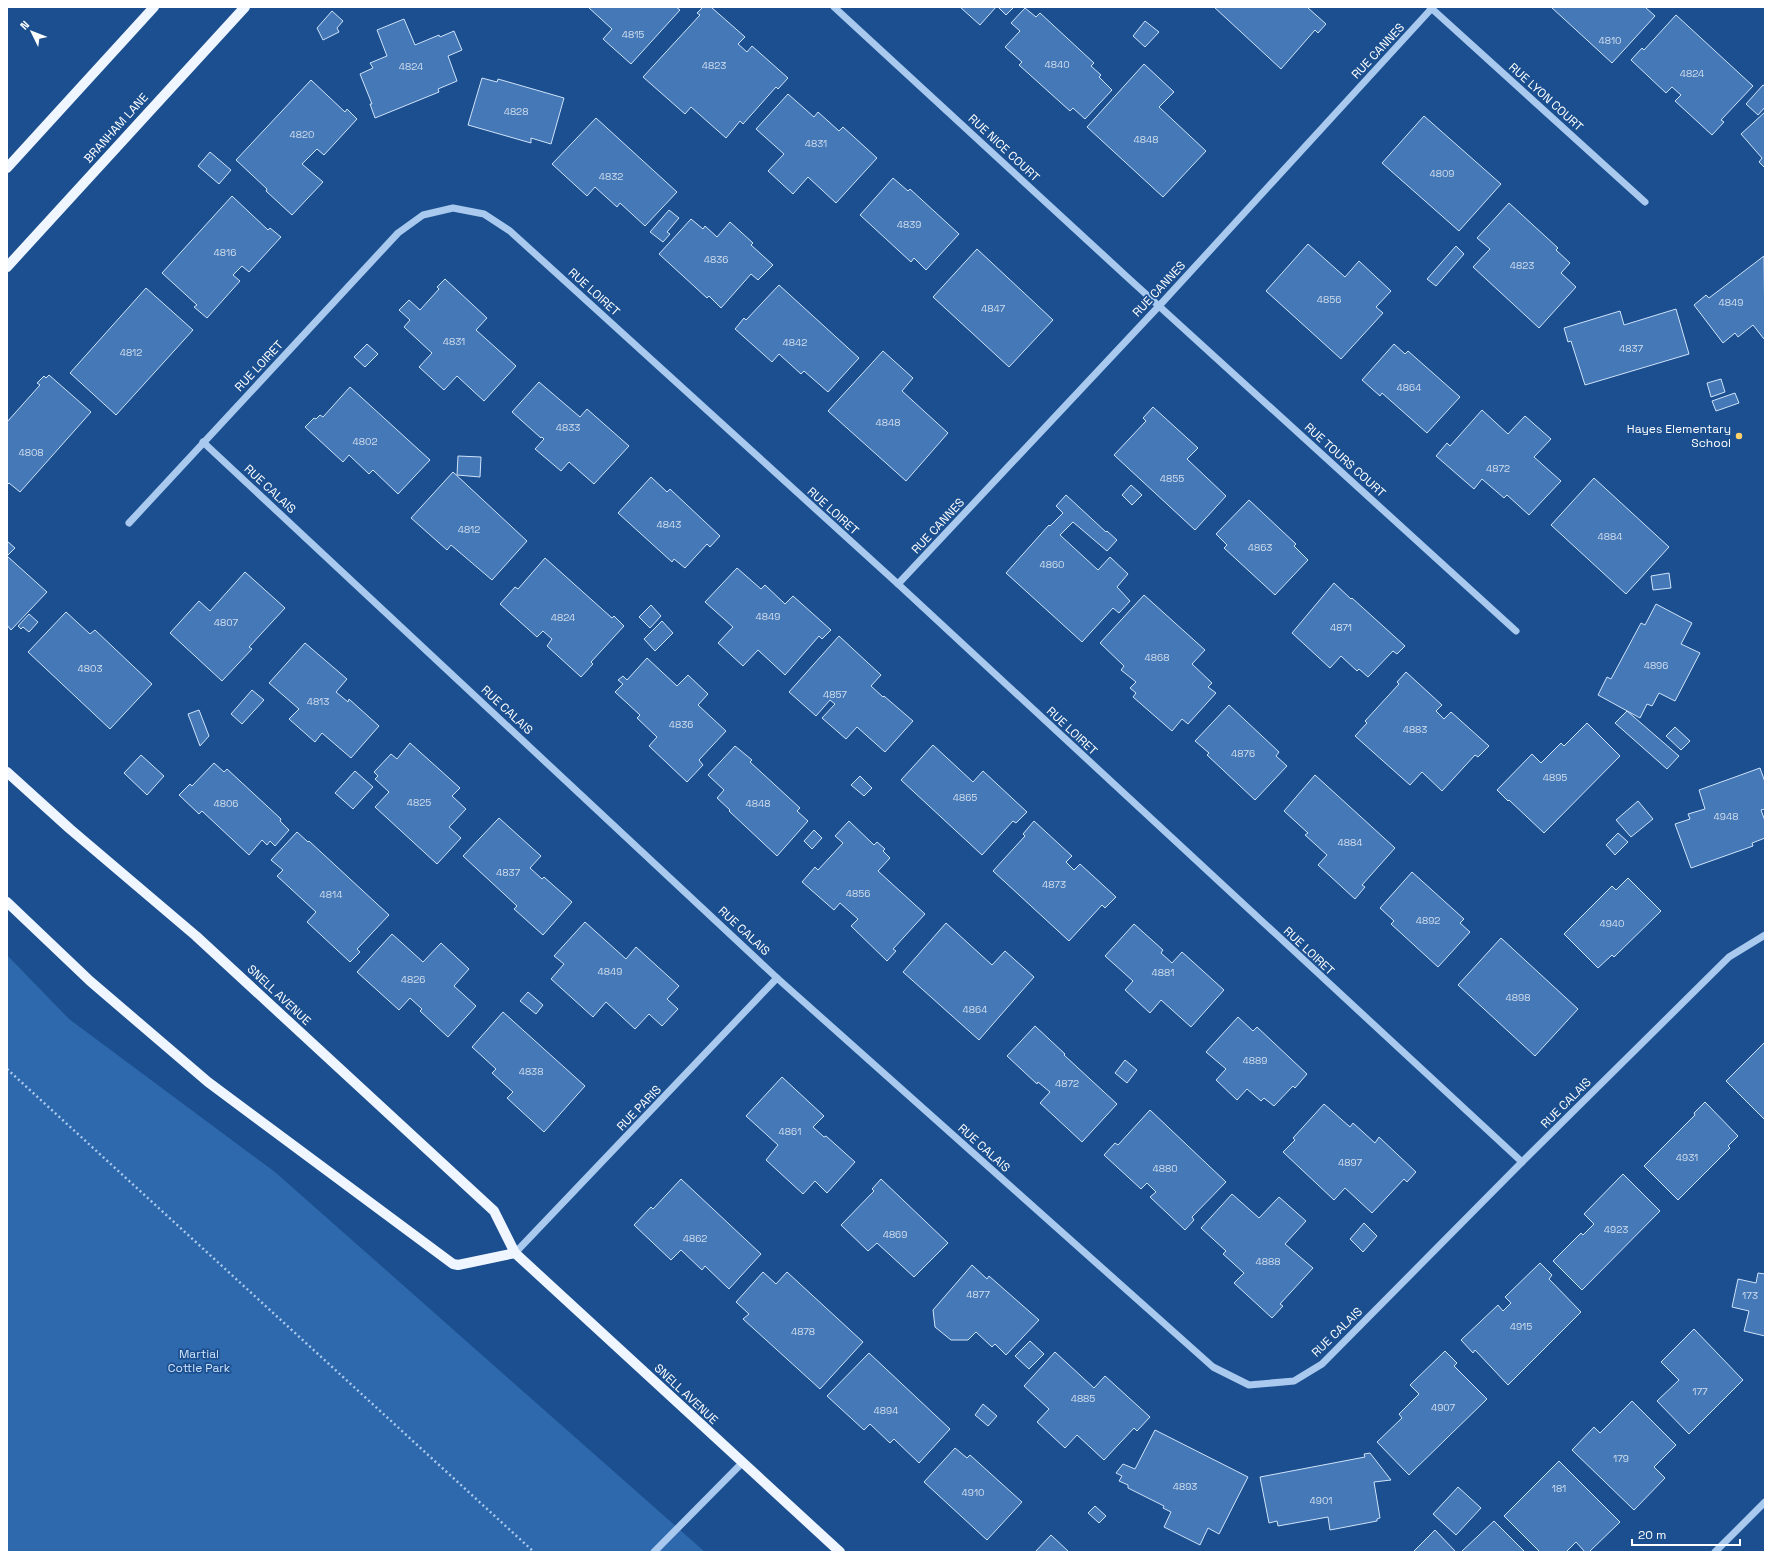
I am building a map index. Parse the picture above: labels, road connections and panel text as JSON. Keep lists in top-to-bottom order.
{
  "streets": {
    "main road": ["BRANHAM LANE", "SNELL AVENUE"],
    "street": [
      "RUE CANNES",
      "RUE LYON COURT",
      "RUE NICE COURT",
      "RUE LOIRET",
      "RUE TOURS COURT",
      "RUE CALAIS",
      "RUE PARIS"
    ]
  },
  "crossings": [
    ["RUE CANNES", "RUE LYON COURT"],
    ["RUE CANNES", "RUE NICE COURT"],
    ["RUE CANNES", "RUE LOIRET"],
    ["RUE CANNES", "RUE TOURS COURT"],
    ["RUE NICE COURT", "RUE TOURS COURT"],
    ["RUE LOIRET", "RUE CALAIS"],
    ["RUE CALAIS", "RUE PARIS"],
    ["SNELL AVENUE", "RUE PARIS"]
  ],
  "parks": ["Martial Cottle Park"],
  "places": ["Hayes Elementary School"],
  "house_numbers": [
    "4815",
    "4810",
    "4840",
    "4823",
    "4824",
    "4824",
    "4828",
    "4820",
    "4848",
    "4831",
    "4809",
    "4832",
    "4839",
    "4816",
    "4836",
    "4823",
    "4856",
    "4849",
    "4847",
    "4831",
    "4842",
    "4837",
    "4812",
    "4864",
    "4848",
    "4833",
    "4802",
    "4808",
    "4872",
    "4855",
    "4843",
    "4812",
    "4884",
    "4863",
    "4860",
    "4849",
    "4824",
    "4807",
    "4871",
    "4868",
    "4896",
    "4803",
    "4857",
    "4813",
    "4836",
    "4883",
    "4876",
    "4895",
    "4865",
    "4825",
    "4806",
    "4848",
    "4948",
    "4884",
    "4837",
    "4873",
    "4856",
    "4814",
    "4892",
    "4940",
    "4849",
    "4881",
    "4826",
    "4898",
    "4864",
    "4889",
    "4838",
    "4872",
    "4861",
    "4931",
    "4897",
    "4880",
    "4923",
    "4869",
    "4862",
    "4888",
    "4877",
    "173",
    "4915",
    "4878",
    "177",
    "4885",
    "4907",
    "4894",
    "179",
    "4893",
    "181",
    "4910",
    "4901"
  ],
  "scale_bar": "20 m",
  "north": "top left"
}
